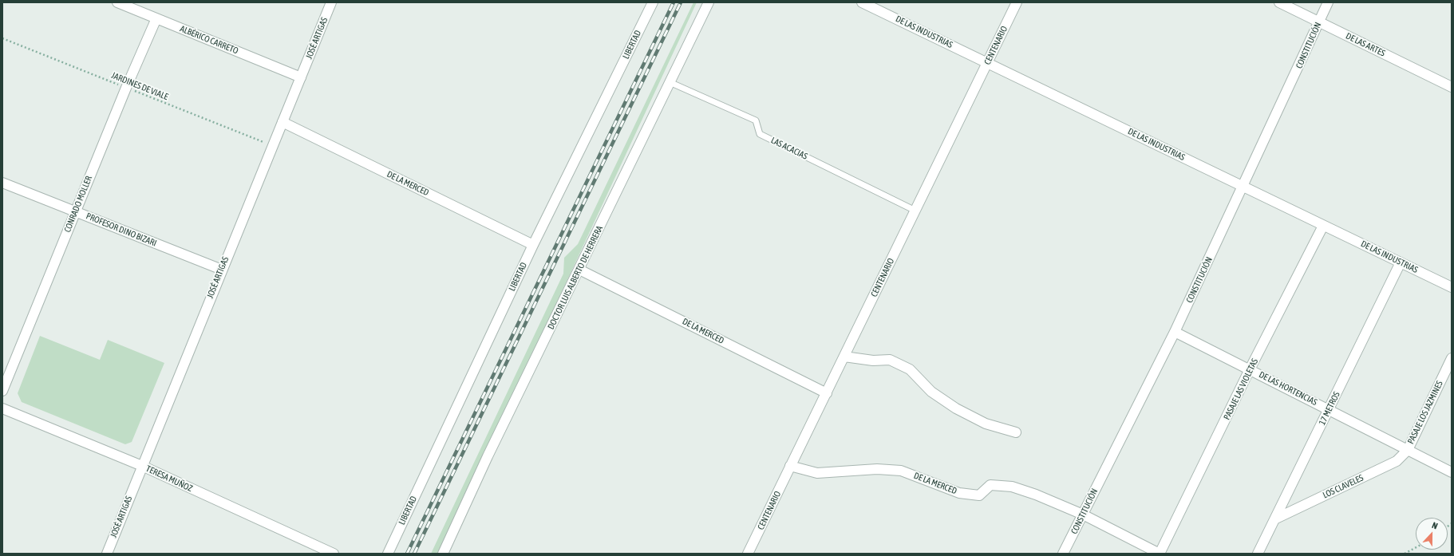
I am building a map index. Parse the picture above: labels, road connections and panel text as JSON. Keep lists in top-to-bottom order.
{
  "streets": {
    "street": [
      "DE LAS INDUSTRIAS",
      "JOSÉ ARTIGAS",
      "ALBÉRICO CARRETO",
      "LIBERTAD",
      "DE LAS ARTES",
      "CENTENARIO",
      "CONSTITUCIÓN",
      "DE LA MERCED",
      "CONRADO MOLLER",
      "PROFESOR DINO BIZARI",
      "DOCTOR LUIS ALBERTO DE HERRERA",
      "DE LAS HORTENCIAS",
      "PASAJE LAS VIOLETAS",
      "17 METROS",
      "PASAJE LOS JAZMINES",
      "TERESA MUÑOZ",
      "LOS CLAVELES"
    ],
    "lane": ["LAS ACACIAS"],
    "path": ["JARDINES DE VIALE"]
  },
  "crossings": [
    ["DE LAS INDUSTRIAS", "CENTENARIO"],
    ["DE LAS INDUSTRIAS", "CONSTITUCIÓN"],
    ["DE LAS INDUSTRIAS", "PASAJE LAS VIOLETAS"],
    ["DE LAS INDUSTRIAS", "17 METROS"],
    ["JOSÉ ARTIGAS", "ALBÉRICO CARRETO"],
    ["JOSÉ ARTIGAS", "JARDINES DE VIALE"],
    ["JOSÉ ARTIGAS", "DE LA MERCED"],
    ["JOSÉ ARTIGAS", "PROFESOR DINO BIZARI"],
    ["JOSÉ ARTIGAS", "TERESA MUÑOZ"],
    ["ALBÉRICO CARRETO", "CONRADO MOLLER"],
    ["LIBERTAD", "DE LA MERCED"],
    ["DE LAS ARTES", "CONSTITUCIÓN"],
    ["CENTENARIO", "LAS ACACIAS"],
    ["CENTENARIO", "DE LA MERCED"],
    ["CONSTITUCIÓN", "DE LA MERCED"],
    ["CONSTITUCIÓN", "DE LAS HORTENCIAS"],
    ["JARDINES DE VIALE", "CONRADO MOLLER"],
    ["LAS ACACIAS", "DOCTOR LUIS ALBERTO DE HERRERA"],
    ["DE LA MERCED", "DOCTOR LUIS ALBERTO DE HERRERA"],
    ["DE LA MERCED", "PASAJE LAS VIOLETAS"],
    ["CONRADO MOLLER", "PROFESOR DINO BIZARI"],
    ["DE LAS HORTENCIAS", "PASAJE LAS VIOLETAS"],
    ["DE LAS HORTENCIAS", "17 METROS"],
    ["DE LAS HORTENCIAS", "PASAJE LOS JAZMINES"],
    ["DE LAS HORTENCIAS", "LOS CLAVELES"],
    ["17 METROS", "LOS CLAVELES"],
    ["PASAJE LOS JAZMINES", "LOS CLAVELES"]
  ],
  "north": "top"
}
